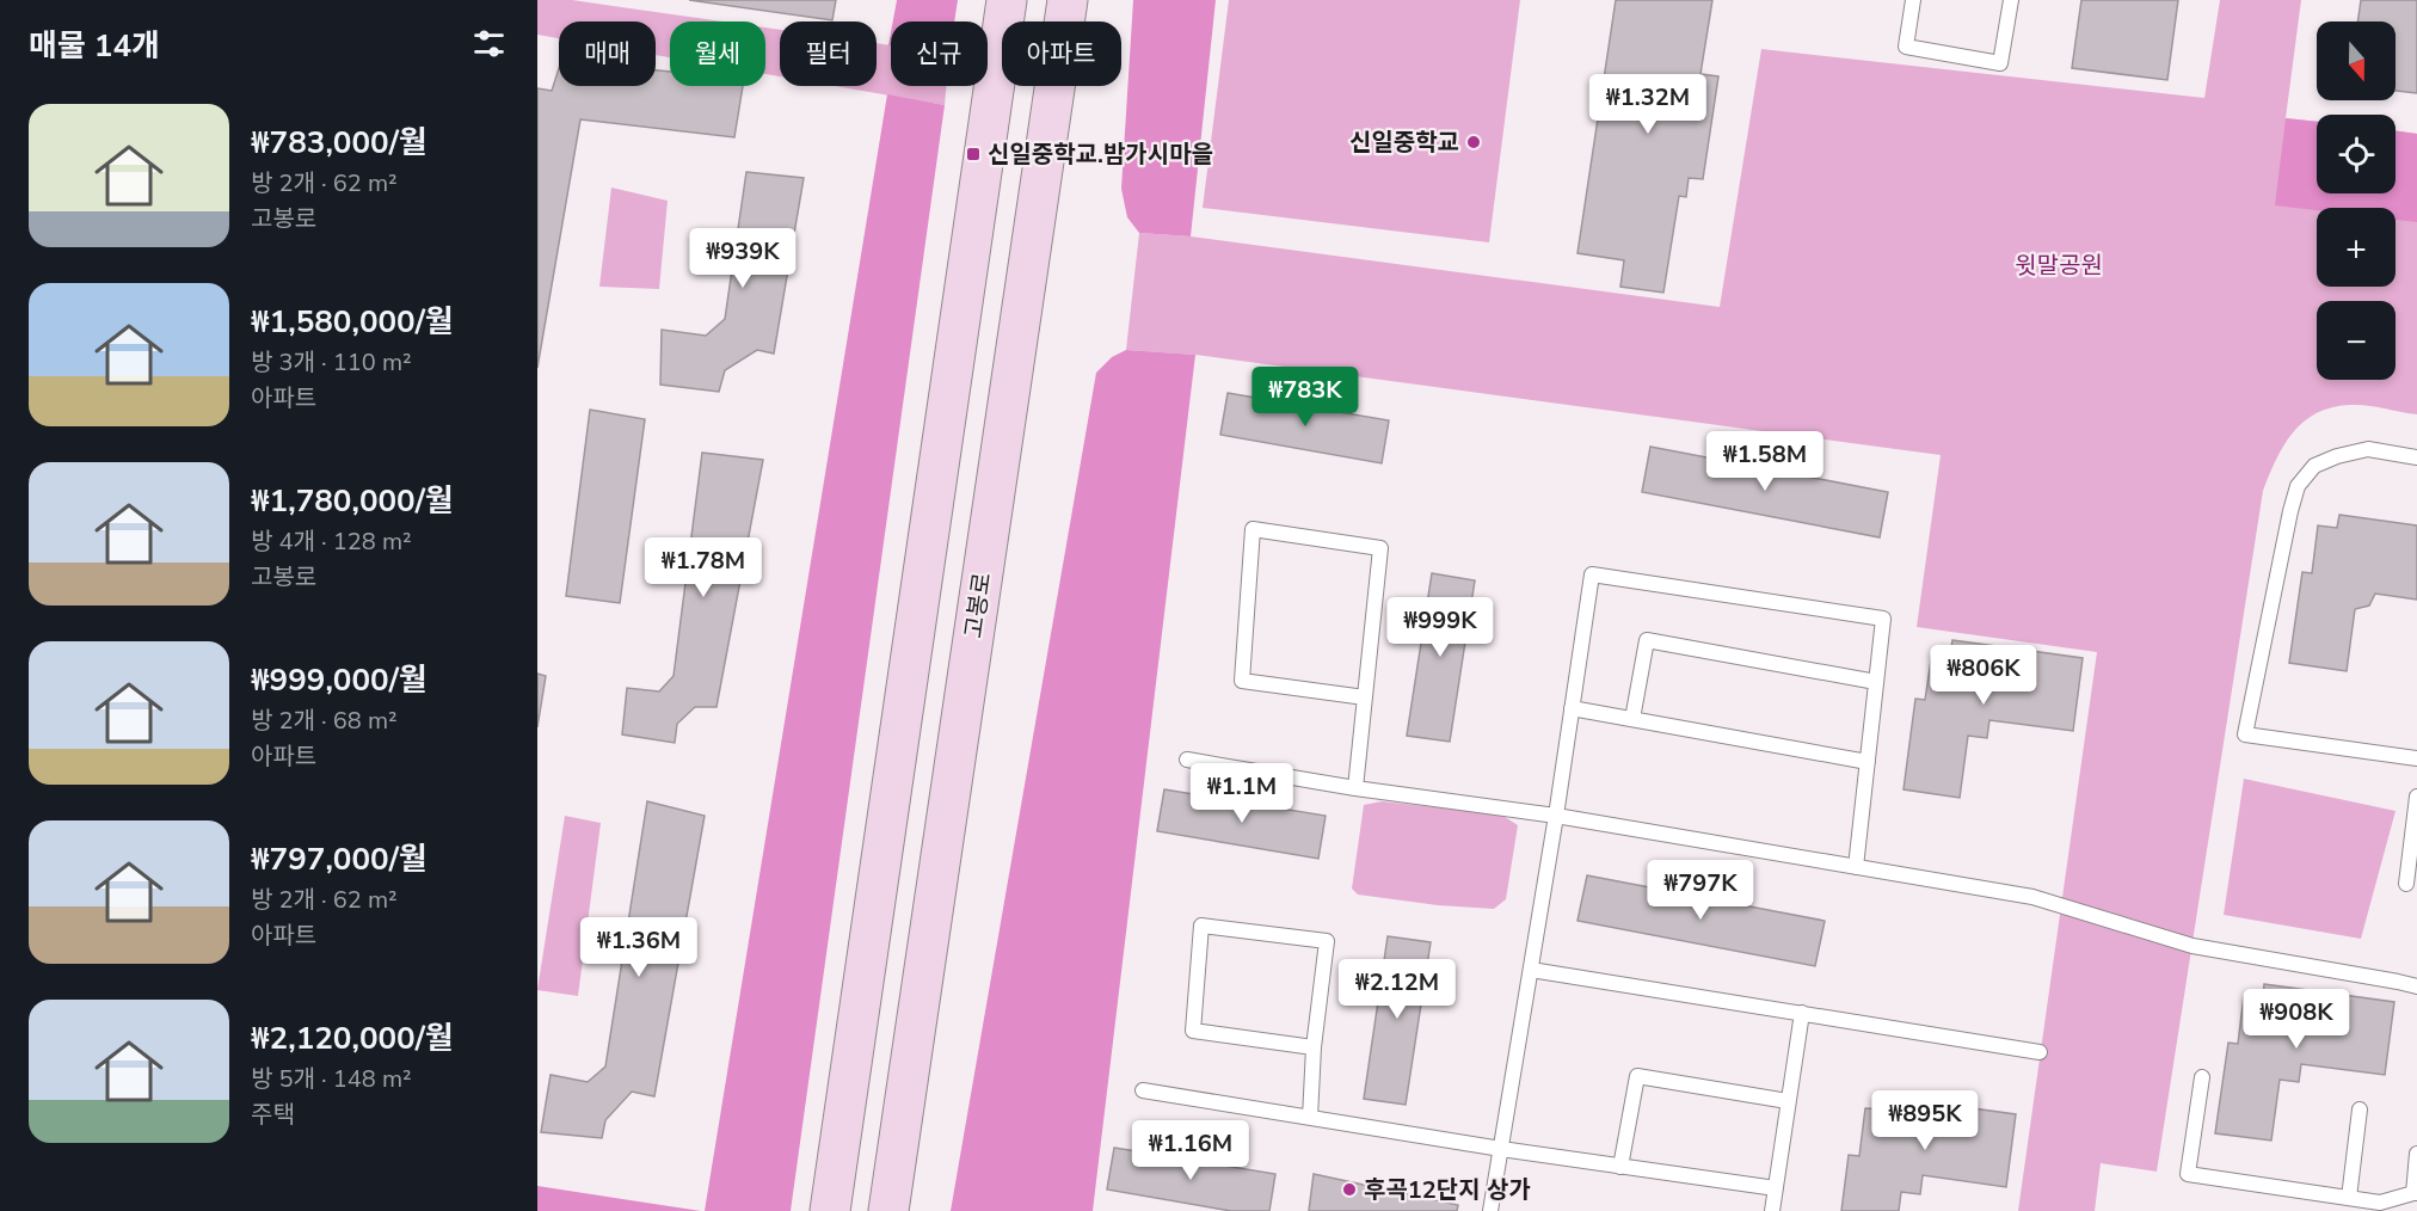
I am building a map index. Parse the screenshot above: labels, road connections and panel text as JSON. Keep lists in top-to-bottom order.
{
  "streets": {
    "main road": ["고봉로"]
  },
  "parks": ["윗말공원"],
  "places": {
    "other": ["신일중학교", "후곡12단지 상가"],
    "transit": ["신일중학교.밤가시마을"]
  },
  "north": "bottom",
  "page": {
    "heading": "매물 14개",
    "map_buttons": ["+", "−"],
    "chip": [
      "매매",
      "월세",
      "필터",
      "신규",
      "아파트"
    ],
    "price": [
      "₩1.32M",
      "₩939K",
      "₩783K",
      "₩1.58M",
      "₩1.78M",
      "₩999K",
      "₩806K",
      "₩1.1M",
      "₩797K",
      "₩1.36M",
      "₩2.12M",
      "₩908K",
      "₩895K",
      "₩1.16M"
    ],
    "list": [
      {
        "name": "₩783,000/월",
        "note": "방 2개 · 62 m² · 고봉로"
      },
      {
        "name": "₩1,580,000/월",
        "note": "방 3개 · 110 m² · 아파트"
      },
      {
        "name": "₩1,780,000/월",
        "note": "방 4개 · 128 m² · 고봉로"
      },
      {
        "name": "₩999,000/월",
        "note": "방 2개 · 68 m² · 아파트"
      },
      {
        "name": "₩797,000/월",
        "note": "방 2개 · 62 m² · 아파트"
      },
      {
        "name": "₩2,120,000/월",
        "note": "방 5개 · 148 m² · 주택"
      }
    ]
  }
}
